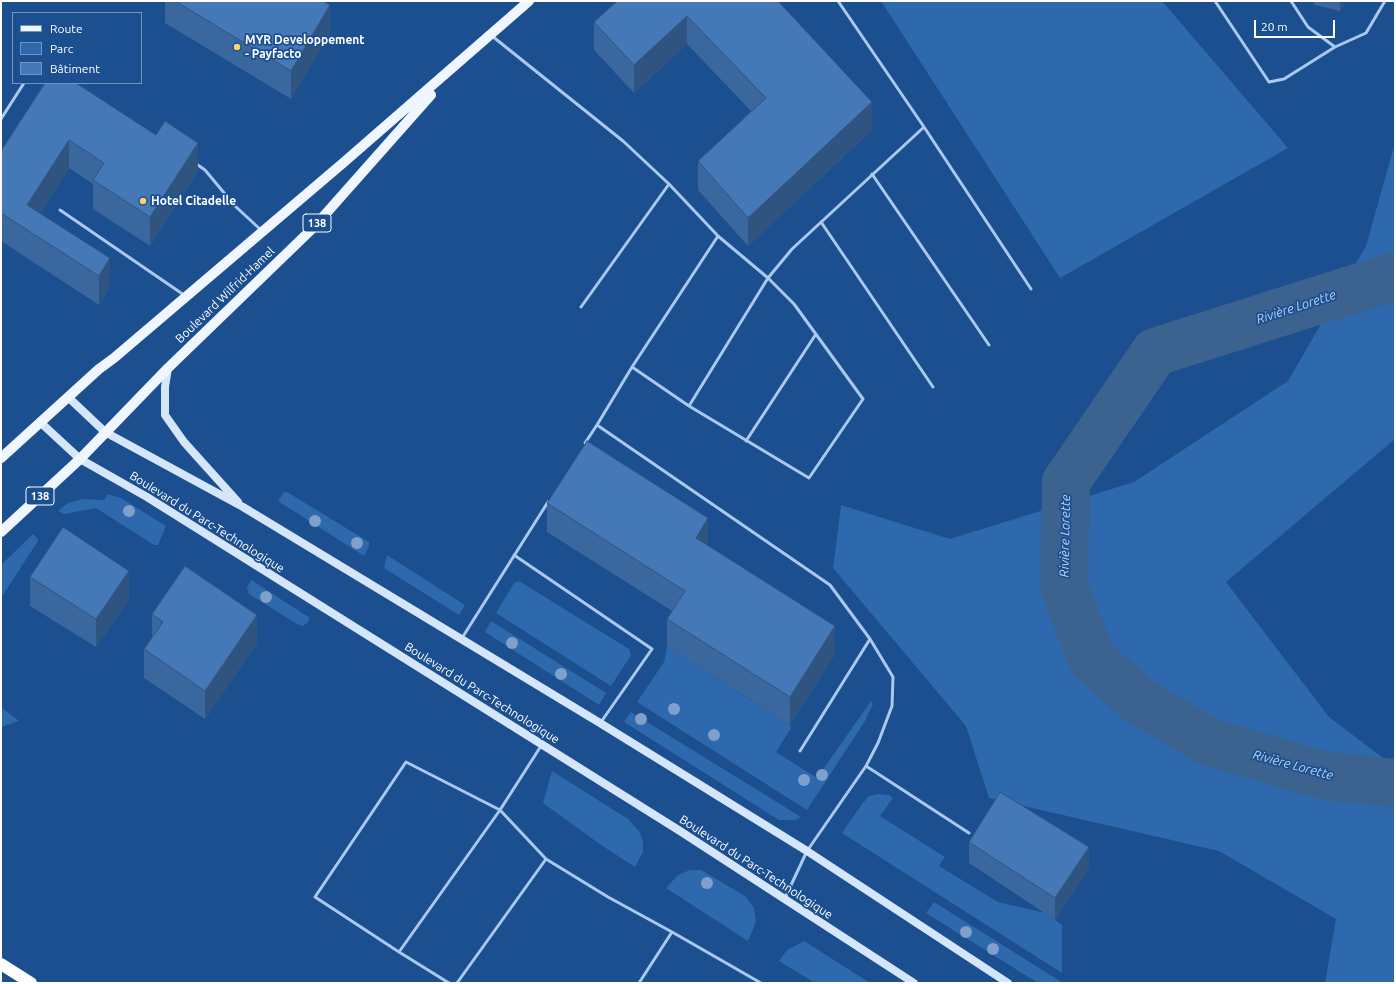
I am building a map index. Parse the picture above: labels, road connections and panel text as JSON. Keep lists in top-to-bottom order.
{
  "streets": {
    "main road": ["138", "Boulevard Wilfrid-Hamel", "Boulevard du Parc-Technologique"]
  },
  "crossings": [
    ["Boulevard Wilfrid-Hamel", "Boulevard du Parc-Technologique"]
  ],
  "water": ["Rivière Lorette"],
  "places": ["MYR Developpement - Payfacto", "Hotel Citadelle"],
  "legend": ["Route", "Parc", "Bâtiment"],
  "scale_bar": "20 m"
}
